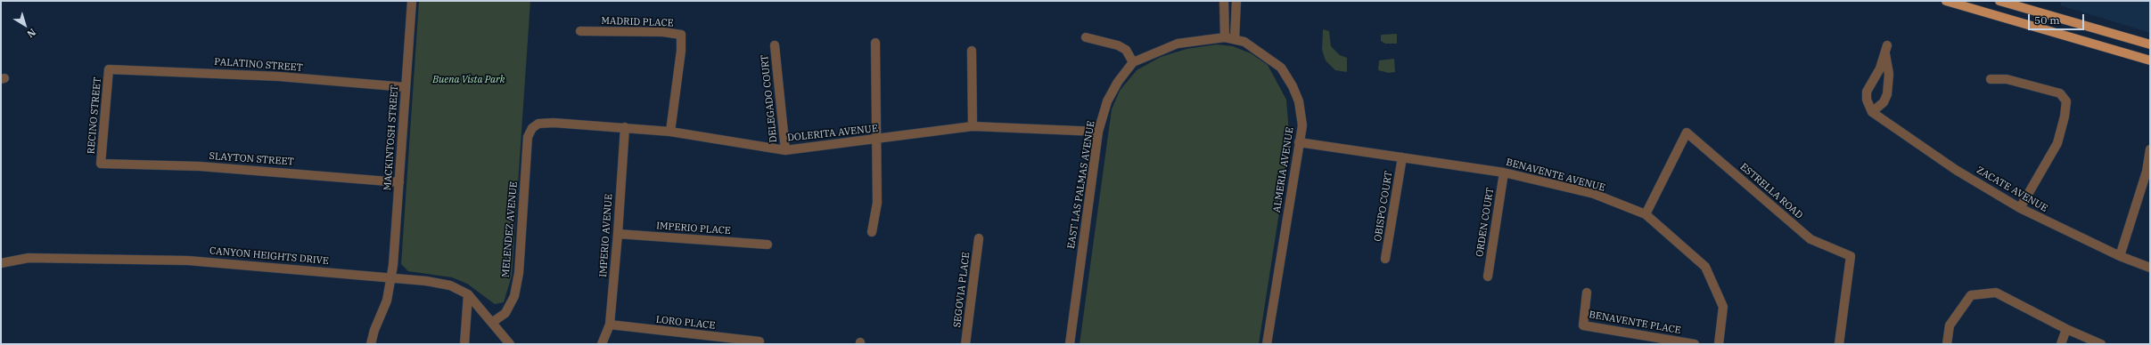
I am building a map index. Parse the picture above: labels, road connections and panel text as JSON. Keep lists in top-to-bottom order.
{
  "streets": {
    "street": [
      "MADRID PLACE",
      "PALATINO STREET",
      "DELEGADO COURT",
      "RECINO STREET",
      "DOLERITA AVENUE",
      "MACKINTOSH STREET",
      "SLAYTON STREET",
      "ALMERIA AVENUE",
      "BENAVENTE AVENUE",
      "EAST LAS PALMAS AVENUE",
      "ZACATE AVENUE",
      "ESTRELLA ROAD",
      "OBISPO COURT",
      "ORDEN COURT",
      "IMPERIO PLACE",
      "MELENDEZ AVENUE",
      "IMPERIO AVENUE",
      "CANYON HEIGHTS DRIVE",
      "SEGOVIA PLACE",
      "LORO PLACE",
      "BENAVENTE PLACE"
    ]
  },
  "crossings": [
    ["MADRID PLACE", "DOLERITA AVENUE"],
    ["PALATINO STREET", "RECINO STREET"],
    ["PALATINO STREET", "MACKINTOSH STREET"],
    ["DELEGADO COURT", "DOLERITA AVENUE"],
    ["RECINO STREET", "SLAYTON STREET"],
    ["DOLERITA AVENUE", "EAST LAS PALMAS AVENUE"],
    ["DOLERITA AVENUE", "MELENDEZ AVENUE"],
    ["DOLERITA AVENUE", "IMPERIO AVENUE"],
    ["MACKINTOSH STREET", "SLAYTON STREET"],
    ["MACKINTOSH STREET", "CANYON HEIGHTS DRIVE"],
    ["ALMERIA AVENUE", "BENAVENTE AVENUE"],
    ["ALMERIA AVENUE", "EAST LAS PALMAS AVENUE"],
    ["BENAVENTE AVENUE", "ESTRELLA ROAD"],
    ["BENAVENTE AVENUE", "OBISPO COURT"],
    ["BENAVENTE AVENUE", "ORDEN COURT"],
    ["IMPERIO PLACE", "IMPERIO AVENUE"],
    ["MELENDEZ AVENUE", "CANYON HEIGHTS DRIVE"],
    ["IMPERIO AVENUE", "LORO PLACE"]
  ],
  "parks": ["Buena Vista Park"],
  "scale_bar": "50 m",
  "north": "bottom right"
}
